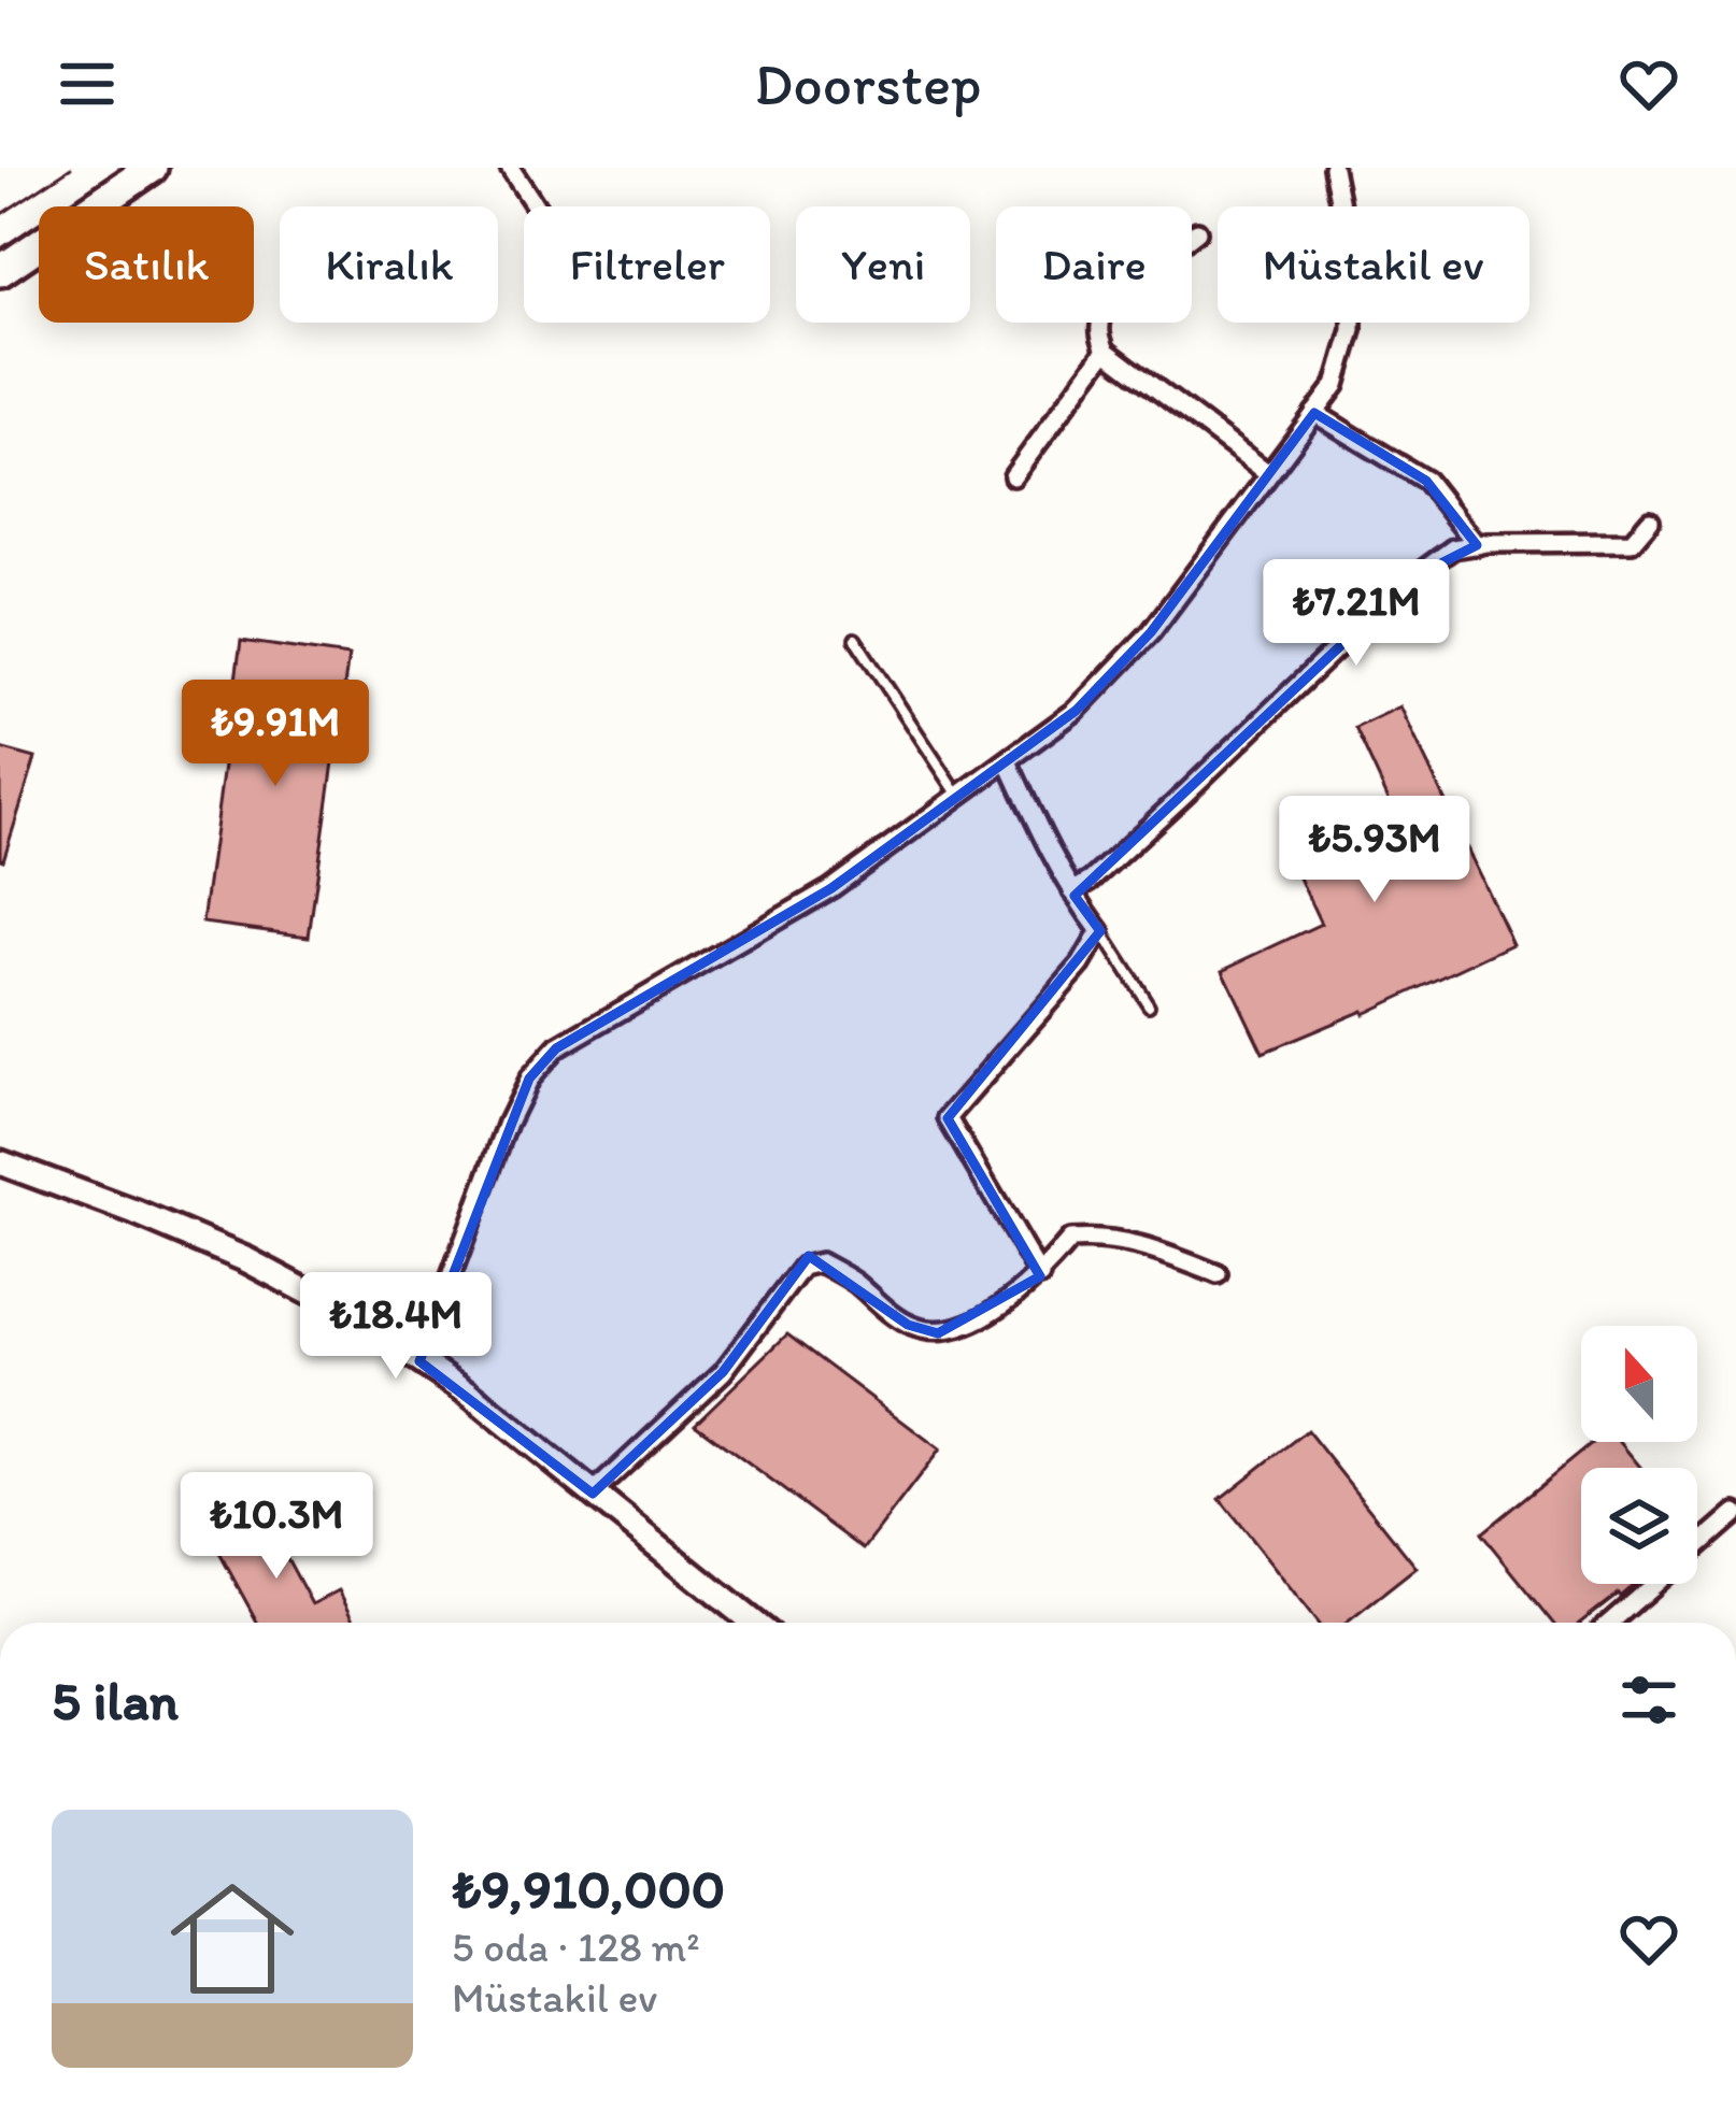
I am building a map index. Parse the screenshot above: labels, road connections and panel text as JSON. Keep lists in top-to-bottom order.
{
  "north": "top",
  "page": {
    "header": "Doorstep",
    "chip": [
      "Satılık",
      "Kiralık",
      "Filtreler",
      "Yeni",
      "Daire",
      "Müstakil ev"
    ],
    "price": [
      "₺7.21M",
      "₺9.91M",
      "₺5.93M",
      "₺18.4M",
      "₺10.3M"
    ],
    "heading": "5 ilan",
    "list": [
      {
        "name": "₺9,910,000",
        "note": "5 oda · 128 m² · Müstakil ev"
      }
    ]
  }
}
